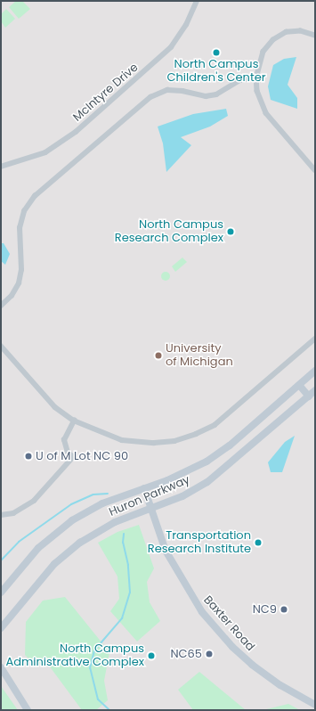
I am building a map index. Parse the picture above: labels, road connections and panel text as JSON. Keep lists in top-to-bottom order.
{
  "streets": {
    "main road": ["Huron Parkway", "Baxter Road"],
    "street": ["McIntyre Drive"]
  },
  "crossings": [
    ["Huron Parkway", "Baxter Road"]
  ],
  "places": [
    "North Campus Children's Center",
    "North Campus Research Complex",
    "University of Michigan",
    "U of M Lot NC 90",
    "Transportation Research Institute",
    "NC9",
    "NC65",
    "North Campus Administrative Complex"
  ]
}
